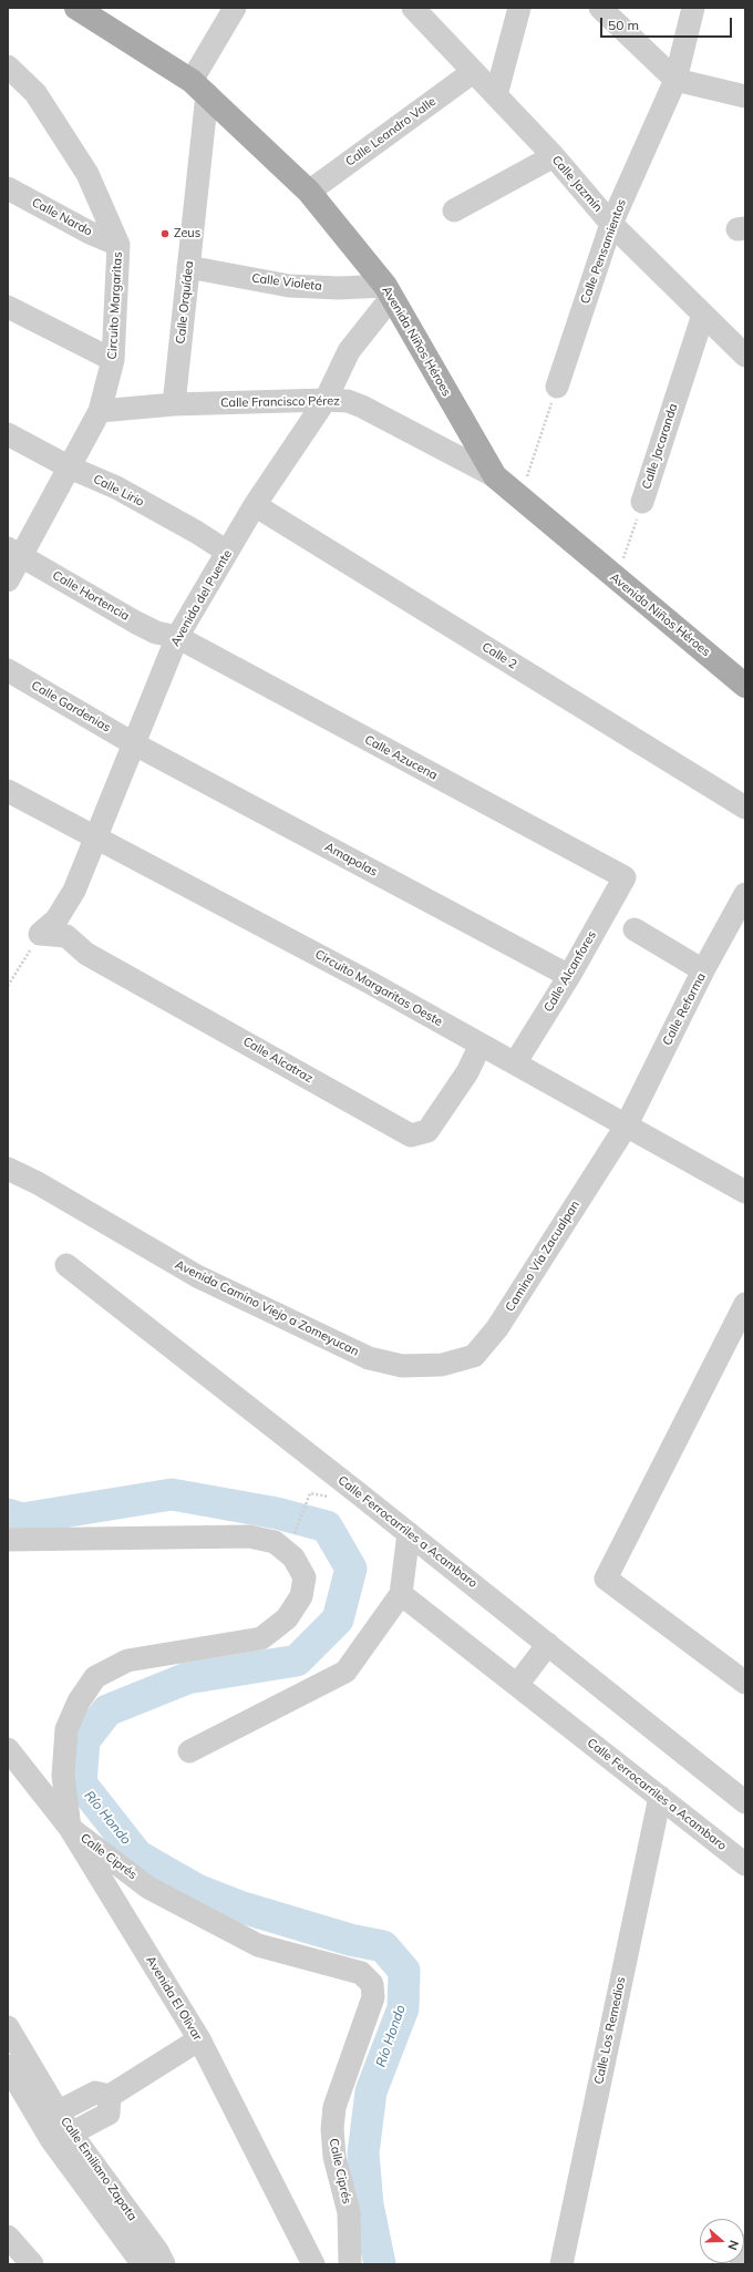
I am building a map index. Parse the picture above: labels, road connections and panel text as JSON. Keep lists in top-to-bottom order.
{
  "streets": {
    "main road": ["Avenida Niños Héroes"],
    "street": [
      "Calle Leandro Valle",
      "Calle Jazmín",
      "Calle Nardo",
      "Calle Pensamientos",
      "Calle Violeta",
      "Calle Orquídea",
      "Circuito Margaritas",
      "Calle Francisco Pérez",
      "Calle Jacaranda",
      "Calle Lirio",
      "Calle Hortencia",
      "Avenida del Puente",
      "Calle 2",
      "Calle Gardenias",
      "Calle Azucena",
      "Amapolas",
      "Calle Alcanfores",
      "Circuito Margaritas Oeste",
      "Calle Reforma",
      "Calle Alcatraz",
      "Camino Vía Zacualpan",
      "Avenida Camino Viejo a Zomeyucan",
      "Calle Ferrocarriles a Acambaro",
      "Calle Ciprés",
      "Avenida El Olivar",
      "Calle Los Remedios",
      "Calle Emiliano Zapata"
    ]
  },
  "crossings": [
    ["Calle Leandro Valle", "Calle Jazmín"],
    ["Calle Leandro Valle", "Avenida Niños Héroes"],
    ["Calle Jazmín", "Calle Pensamientos"],
    ["Calle Jazmín", "Calle Jacaranda"],
    ["Calle Nardo", "Circuito Margaritas"],
    ["Calle Violeta", "Calle Orquídea"],
    ["Calle Violeta", "Avenida Niños Héroes"],
    ["Calle Violeta", "Avenida del Puente"],
    ["Calle Orquídea", "Avenida Niños Héroes"],
    ["Calle Orquídea", "Calle Francisco Pérez"],
    ["Circuito Margaritas", "Calle Francisco Pérez"],
    ["Circuito Margaritas", "Calle Lirio"],
    ["Circuito Margaritas", "Calle Hortencia"],
    ["Avenida Niños Héroes", "Calle Francisco Pérez"],
    ["Avenida Niños Héroes", "Calle Jacaranda"],
    ["Avenida Niños Héroes", "Avenida del Puente"],
    ["Calle Francisco Pérez", "Avenida del Puente"],
    ["Calle Lirio", "Avenida del Puente"],
    ["Calle Hortencia", "Avenida del Puente"],
    ["Calle Hortencia", "Calle Azucena"],
    ["Avenida del Puente", "Calle 2"],
    ["Avenida del Puente", "Calle Gardenias"],
    ["Avenida del Puente", "Calle Azucena"],
    ["Avenida del Puente", "Amapolas"],
    ["Avenida del Puente", "Circuito Margaritas Oeste"],
    ["Avenida del Puente", "Calle Alcatraz"],
    ["Calle Gardenias", "Amapolas"],
    ["Calle Azucena", "Calle Alcanfores"],
    ["Amapolas", "Calle Alcanfores"],
    ["Calle Alcanfores", "Circuito Margaritas Oeste"],
    ["Circuito Margaritas Oeste", "Calle Reforma"],
    ["Circuito Margaritas Oeste", "Calle Alcatraz"],
    ["Circuito Margaritas Oeste", "Camino Vía Zacualpan"],
    ["Calle Reforma", "Camino Vía Zacualpan"],
    ["Camino Vía Zacualpan", "Avenida Camino Viejo a Zomeyucan"],
    ["Calle Ferrocarriles a Acambaro", "Calle Los Remedios"],
    ["Calle Ciprés", "Avenida El Olivar"]
  ],
  "water": ["Río Hondo"],
  "places": ["Zeus"],
  "scale_bar": "50 m",
  "north": "right"
}
